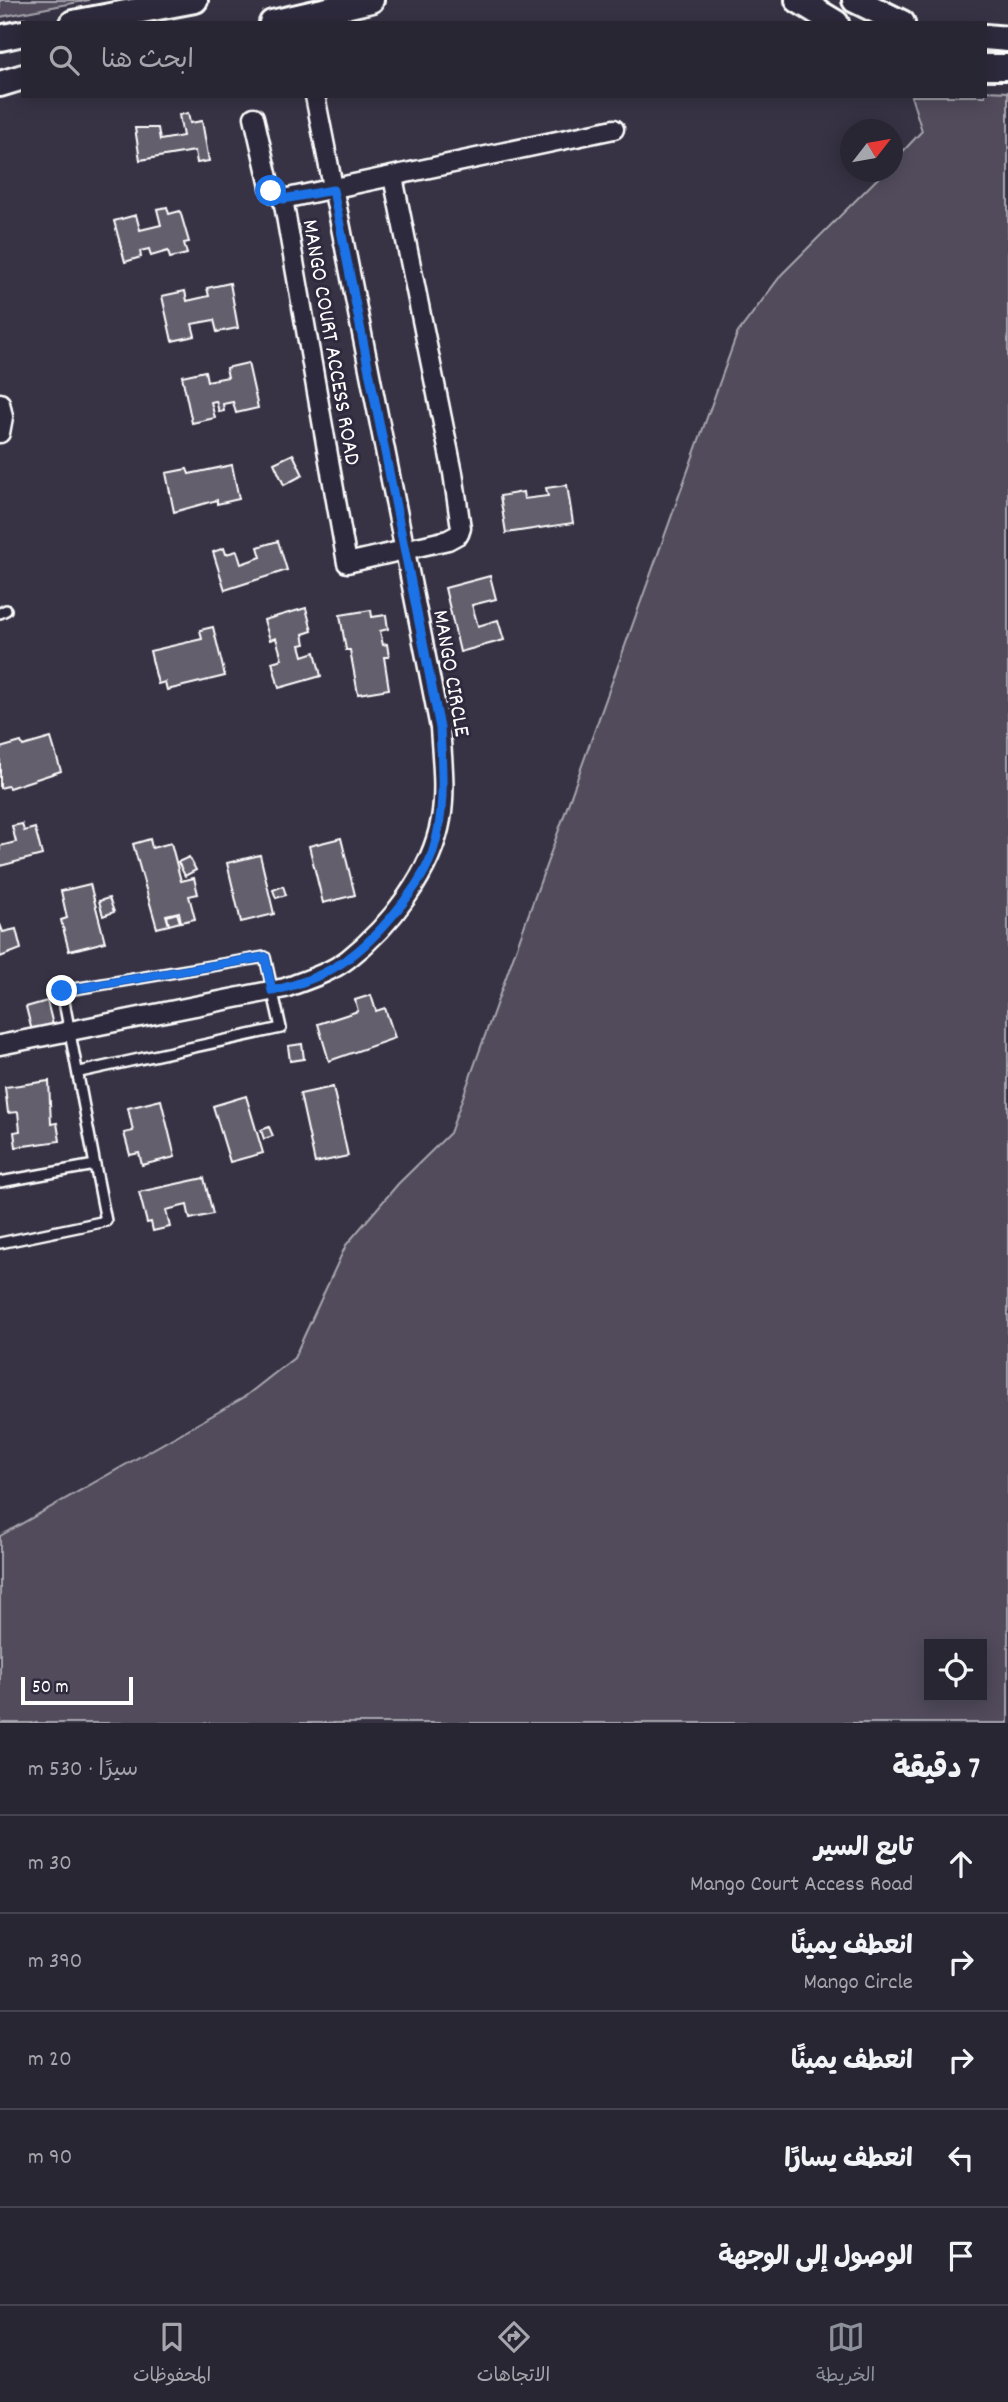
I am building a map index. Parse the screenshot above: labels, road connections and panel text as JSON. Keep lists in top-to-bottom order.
{
  "streets": {
    "street": ["MANGO COURT ACCESS ROAD", "MANGO CIRCLE"]
  },
  "crossings": [
    ["MANGO COURT ACCESS ROAD", "MANGO CIRCLE"]
  ],
  "scale_bar": "50 m",
  "north": "top right",
  "page": {
    "search": "ابحث هنا",
    "scale": "50 m",
    "heading": ["7 دقيقة", "سيرًا · 530 m"],
    "list": [
      ["تابع السير", "Mango Court Access Road", "30 m"],
      ["انعطف يمينًا", "Mango Circle", "390 m"],
      ["انعطف يمينًا", "20 m"],
      ["انعطف يسارًا", "90 m"],
      "الوصول إلى الوجهة"
    ],
    "nav": ["الخريطة", "الاتجاهات", "المحفوظات"]
  }
}
